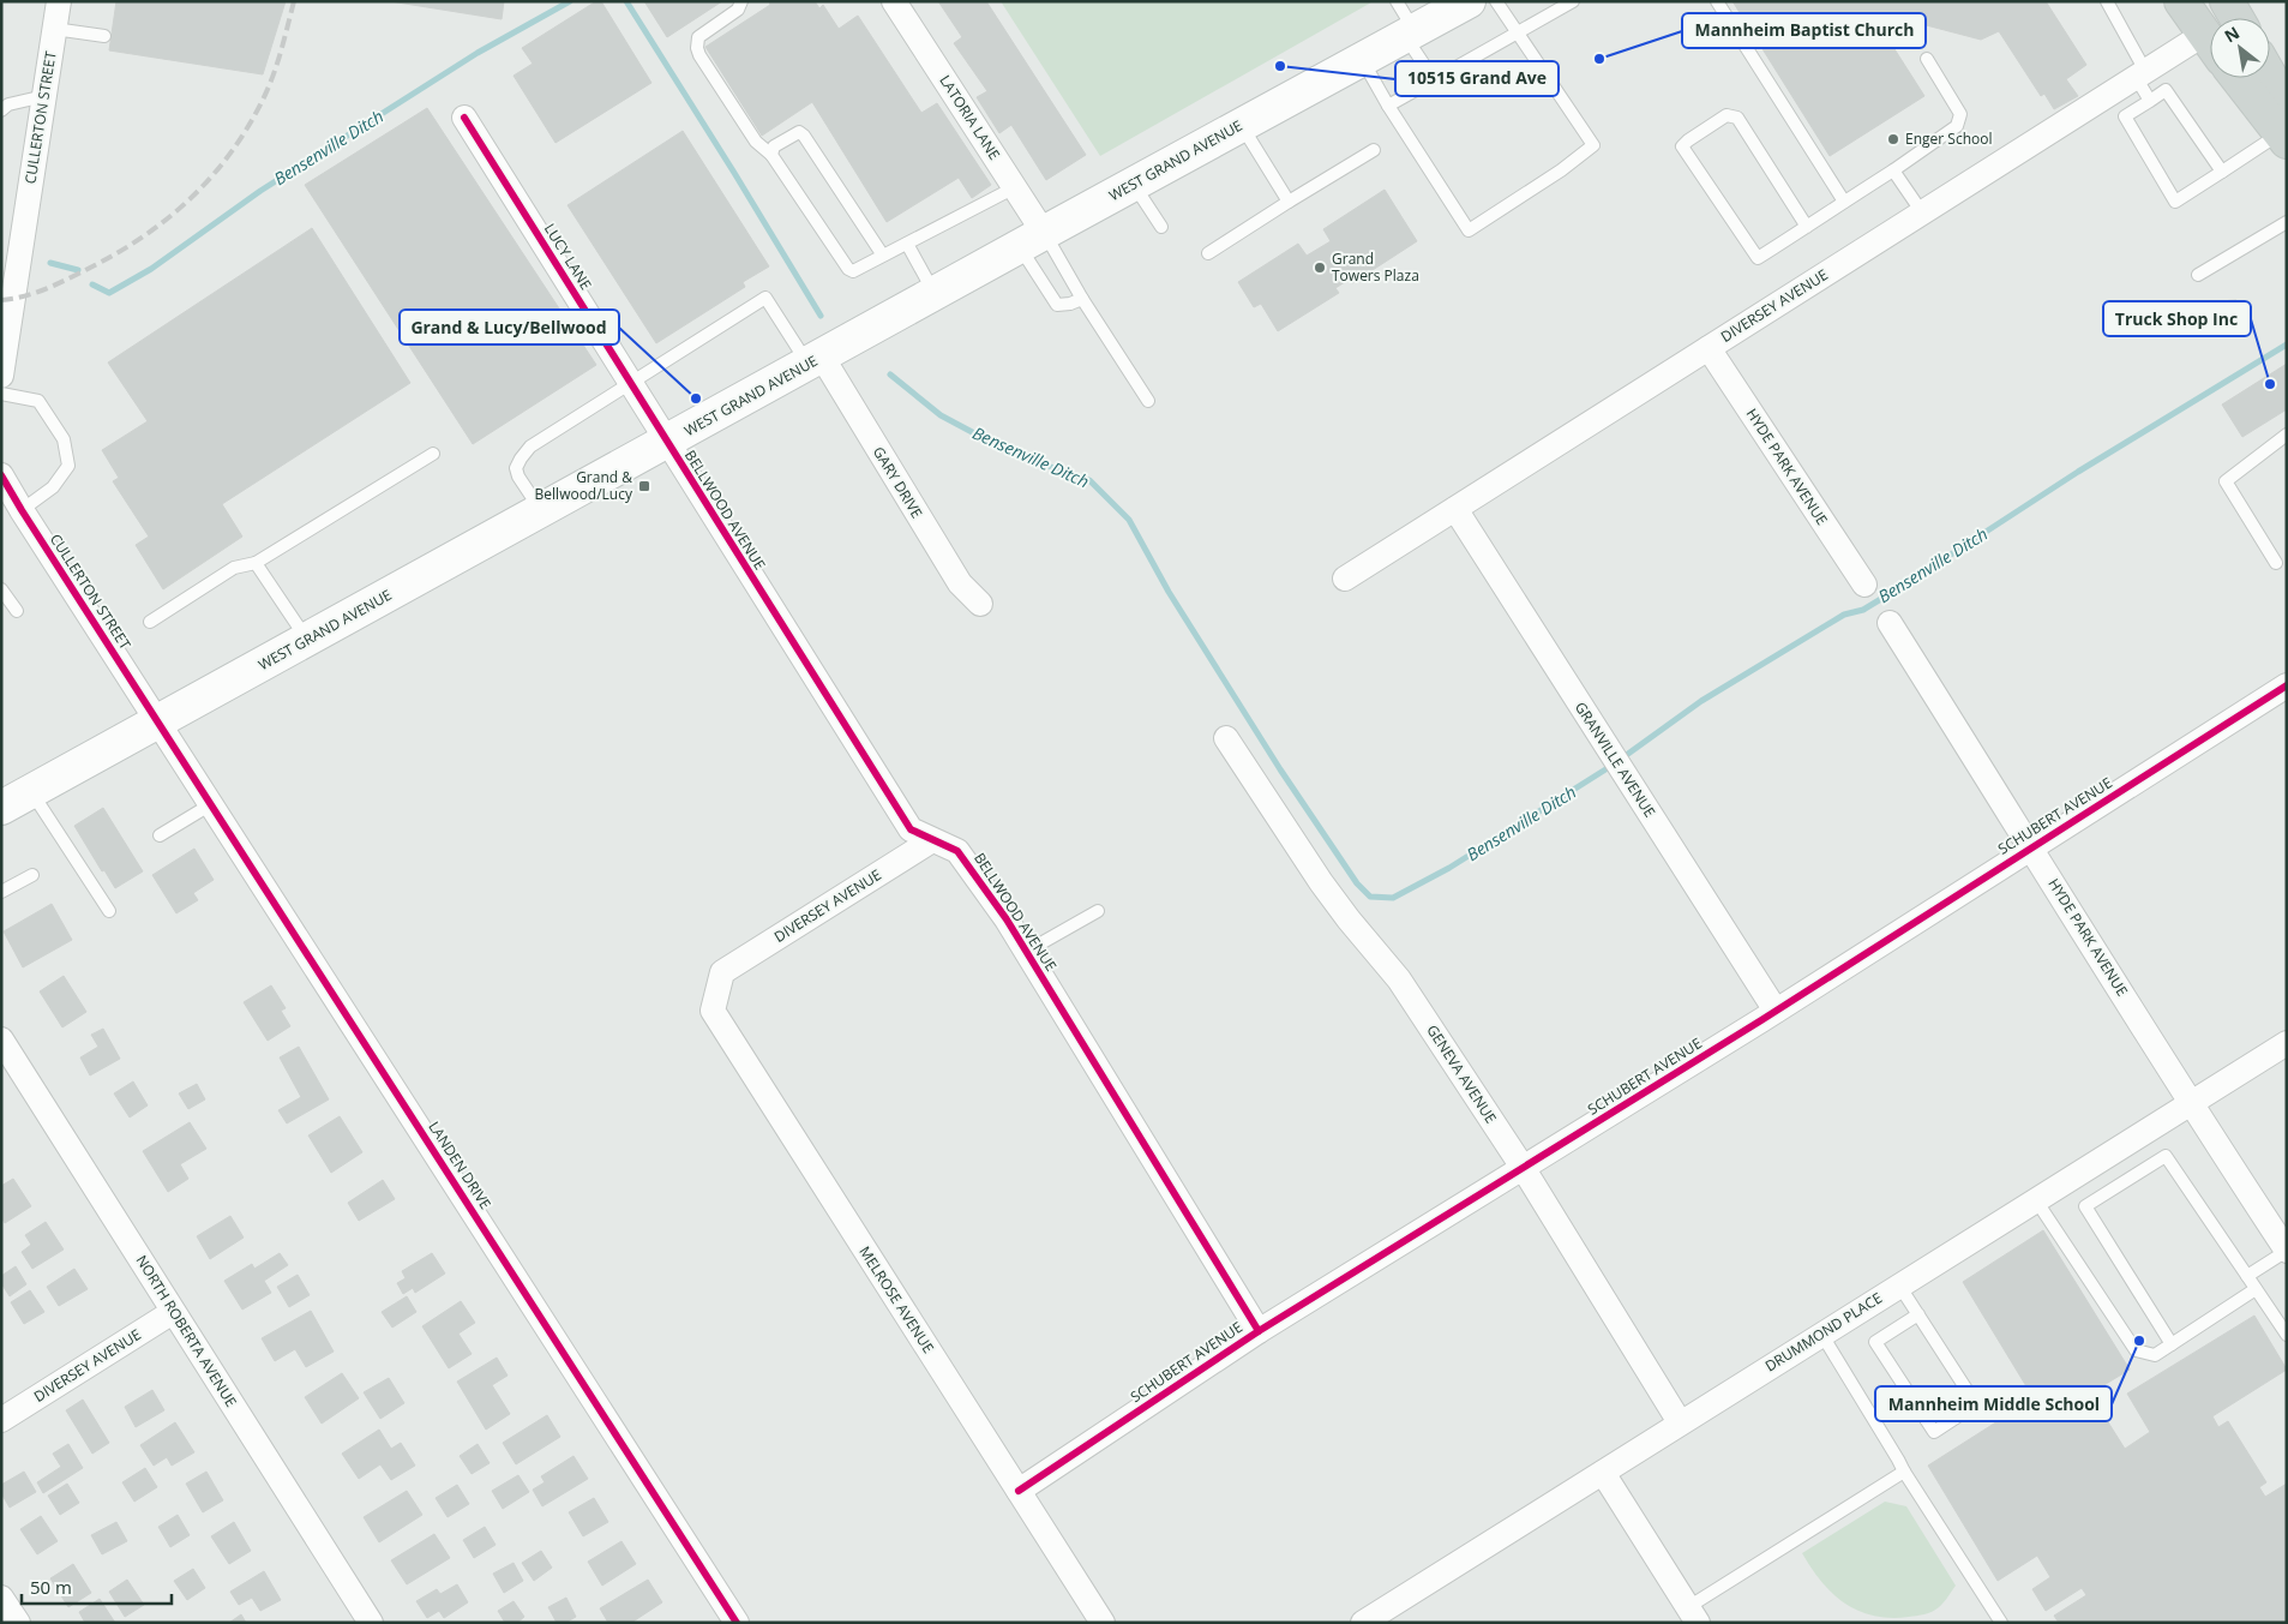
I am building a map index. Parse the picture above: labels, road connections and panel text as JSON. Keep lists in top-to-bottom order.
{
  "streets": {
    "main road": ["WEST GRAND AVENUE"],
    "street": [
      "CULLERTON STREET",
      "LATORIA LANE",
      "LUCY LANE",
      "DIVERSEY AVENUE",
      "HYDE PARK AVENUE",
      "GARY DRIVE",
      "BELLWOOD AVENUE",
      "GRANVILLE AVENUE",
      "SCHUBERT AVENUE",
      "GENEVA AVENUE",
      "LANDEN DRIVE",
      "MELROSE AVENUE",
      "NORTH ROBERTA AVENUE",
      "DRUMMOND PLACE"
    ]
  },
  "crossings": [
    ["CULLERTON STREET", "WEST GRAND AVENUE"],
    ["CULLERTON STREET", "LANDEN DRIVE"],
    ["LATORIA LANE", "WEST GRAND AVENUE"],
    ["WEST GRAND AVENUE", "LUCY LANE"],
    ["WEST GRAND AVENUE", "GARY DRIVE"],
    ["WEST GRAND AVENUE", "BELLWOOD AVENUE"],
    ["WEST GRAND AVENUE", "LANDEN DRIVE"],
    ["LUCY LANE", "BELLWOOD AVENUE"],
    ["DIVERSEY AVENUE", "HYDE PARK AVENUE"],
    ["DIVERSEY AVENUE", "BELLWOOD AVENUE"],
    ["DIVERSEY AVENUE", "GRANVILLE AVENUE"],
    ["DIVERSEY AVENUE", "MELROSE AVENUE"],
    ["DIVERSEY AVENUE", "NORTH ROBERTA AVENUE"],
    ["HYDE PARK AVENUE", "SCHUBERT AVENUE"],
    ["HYDE PARK AVENUE", "DRUMMOND PLACE"],
    ["BELLWOOD AVENUE", "SCHUBERT AVENUE"],
    ["GRANVILLE AVENUE", "SCHUBERT AVENUE"],
    ["SCHUBERT AVENUE", "GENEVA AVENUE"],
    ["SCHUBERT AVENUE", "MELROSE AVENUE"],
    ["GENEVA AVENUE", "DRUMMOND PLACE"]
  ],
  "water": ["Bensenville Ditch"],
  "places": {
    "other": [
      "Mannheim Baptist Church",
      "10515 Grand Ave",
      "Enger School",
      "Grand Towers Plaza",
      "Truck Shop Inc",
      "Grand & Lucy/Bellwood",
      "Mannheim Middle School"
    ],
    "transit": ["Grand & Bellwood/Lucy"]
  },
  "scale_bar": "50 m",
  "north": "top left"
}
